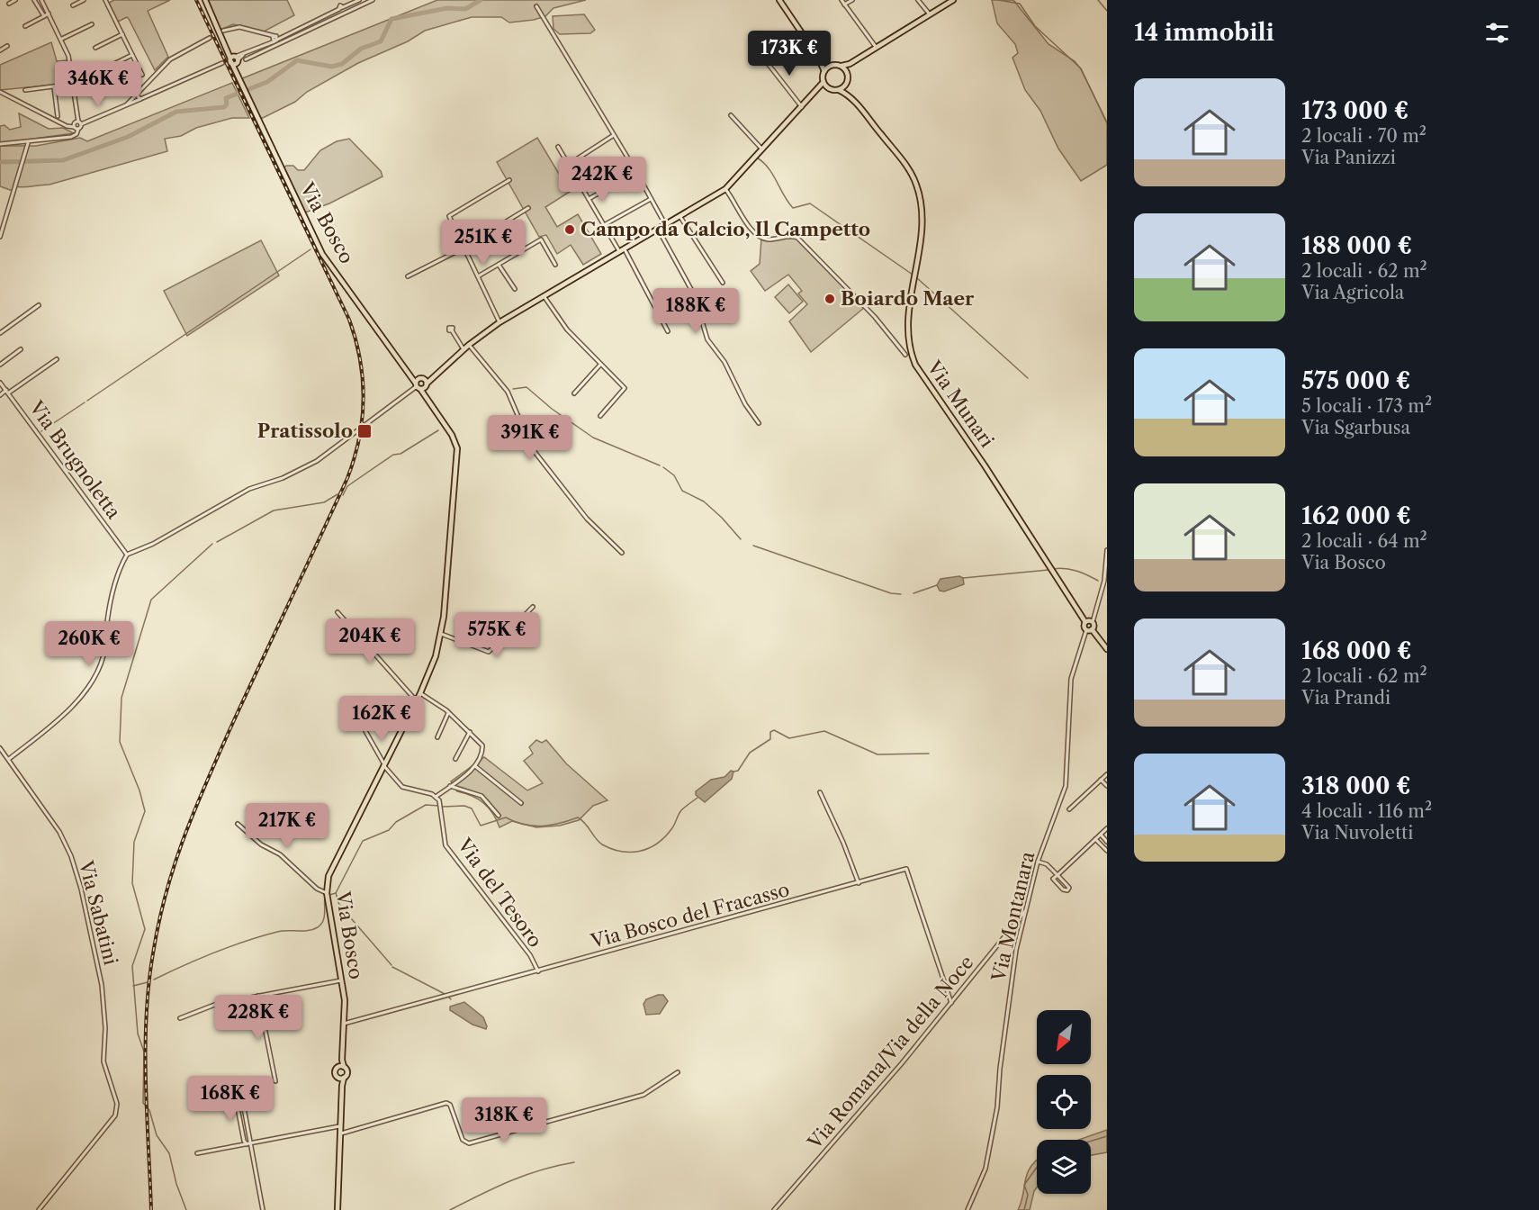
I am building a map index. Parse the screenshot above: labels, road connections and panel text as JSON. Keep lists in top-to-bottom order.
{
  "streets": {
    "main road": ["Via Bosco", "Via Munari"],
    "street": [
      "Via Brugnoletta",
      "Via del Tesoro",
      "Via Sabatini",
      "Via Bosco del Fracasso",
      "Via Montanara",
      "Via Romana/Via della Noce"
    ]
  },
  "crossings": [
    ["Via Bosco", "Via Bosco del Fracasso"],
    ["Via Munari", "Via Montanara"],
    ["Via del Tesoro", "Via Bosco del Fracasso"],
    ["Via Bosco del Fracasso", "Via Romana/Via della Noce"],
    ["Via Montanara", "Via Romana/Via della Noce"]
  ],
  "places": {
    "other": ["Campo da Calcio, Il Campetto", "Boiardo Maer"],
    "transit": ["Pratissolo"]
  },
  "north": "bottom left",
  "page": {
    "heading": "14 immobili",
    "price": [
      "173K €",
      "346K €",
      "242K €",
      "251K €",
      "188K €",
      "391K €",
      "575K €",
      "204K €",
      "260K €",
      "162K €",
      "217K €",
      "228K €",
      "168K €",
      "318K €"
    ],
    "list": [
      {
        "name": "173 000 €",
        "note": "2 locali · 70 m² · Via Panizzi"
      },
      {
        "name": "188 000 €",
        "note": "2 locali · 62 m² · Via Agricola"
      },
      {
        "name": "575 000 €",
        "note": "5 locali · 173 m² · Via Sgarbusa"
      },
      {
        "name": "162 000 €",
        "note": "2 locali · 64 m² · Via Bosco"
      },
      {
        "name": "168 000 €",
        "note": "2 locali · 62 m² · Via Prandi"
      },
      {
        "name": "318 000 €",
        "note": "4 locali · 116 m² · Via Nuvoletti"
      }
    ]
  }
}
